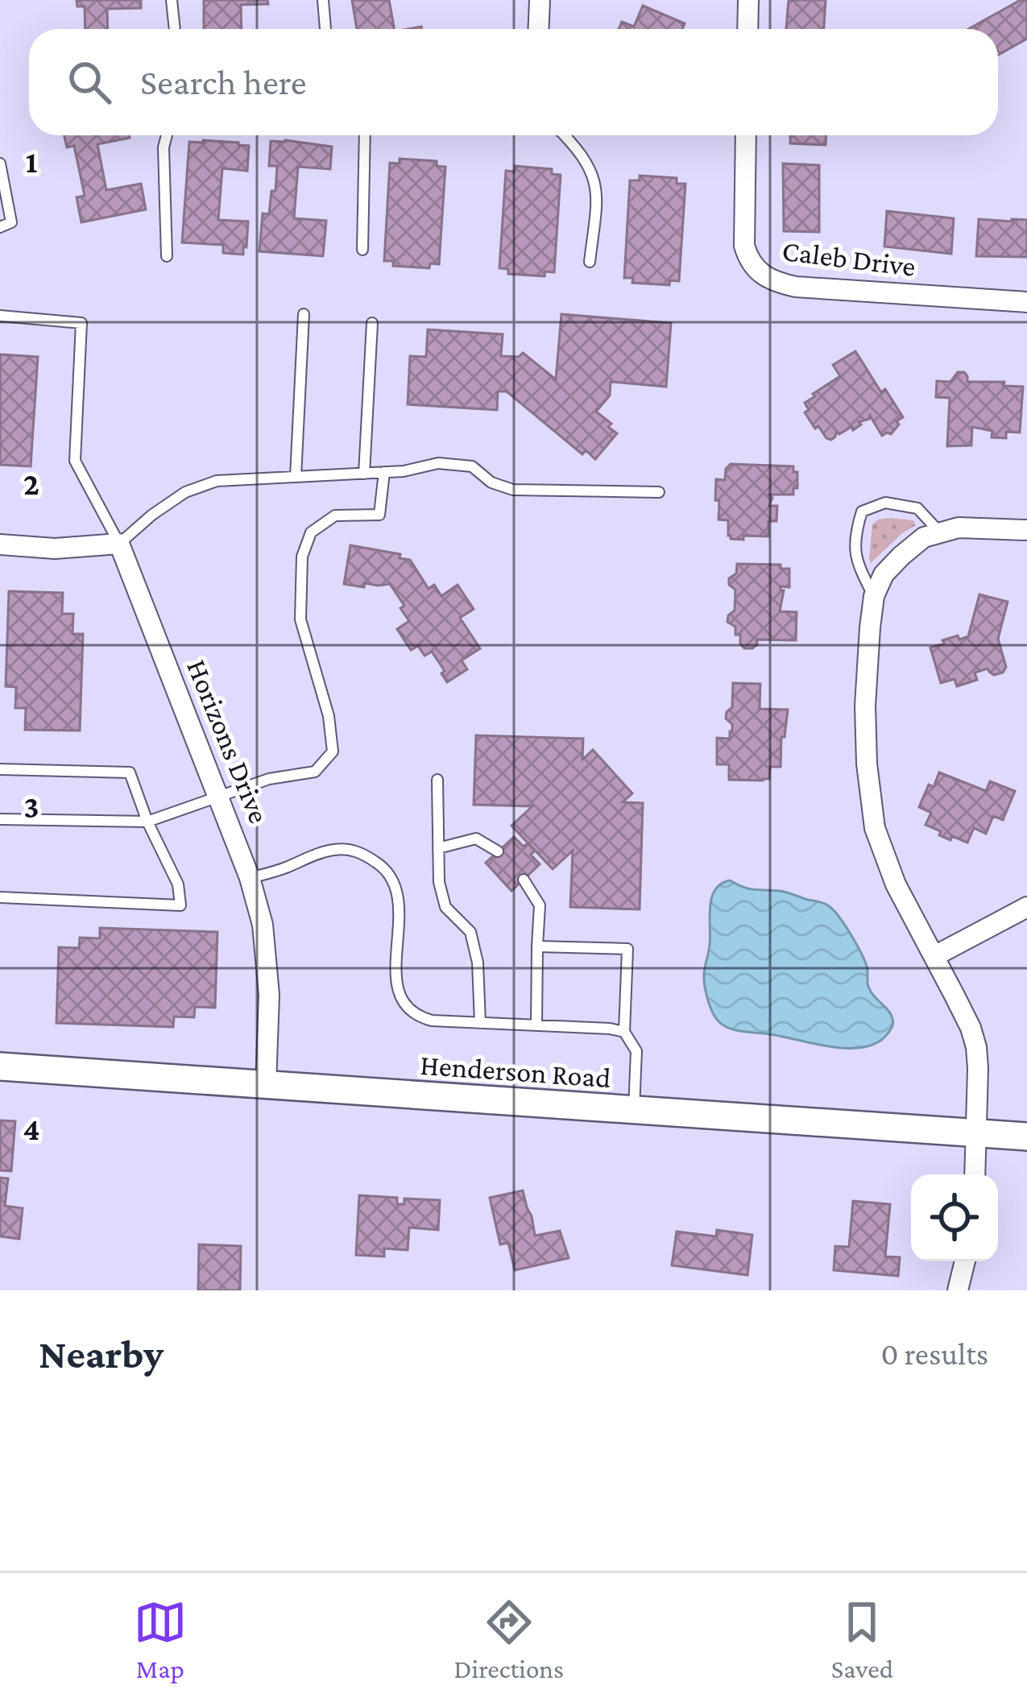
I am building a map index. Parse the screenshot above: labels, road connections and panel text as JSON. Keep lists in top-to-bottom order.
{
  "streets": {
    "main road": ["Henderson Road"],
    "street": ["Caleb Drive", "Horizons Drive"]
  },
  "crossings": [
    ["Horizons Drive", "Henderson Road"]
  ],
  "page": {
    "search": "Search here",
    "heading": ["Nearby", "0 results"],
    "nav": ["Map", "Directions", "Saved"]
  },
  "grid": {
    "rows": [
      "1",
      "2",
      "3",
      "4"
    ]
  }
}
